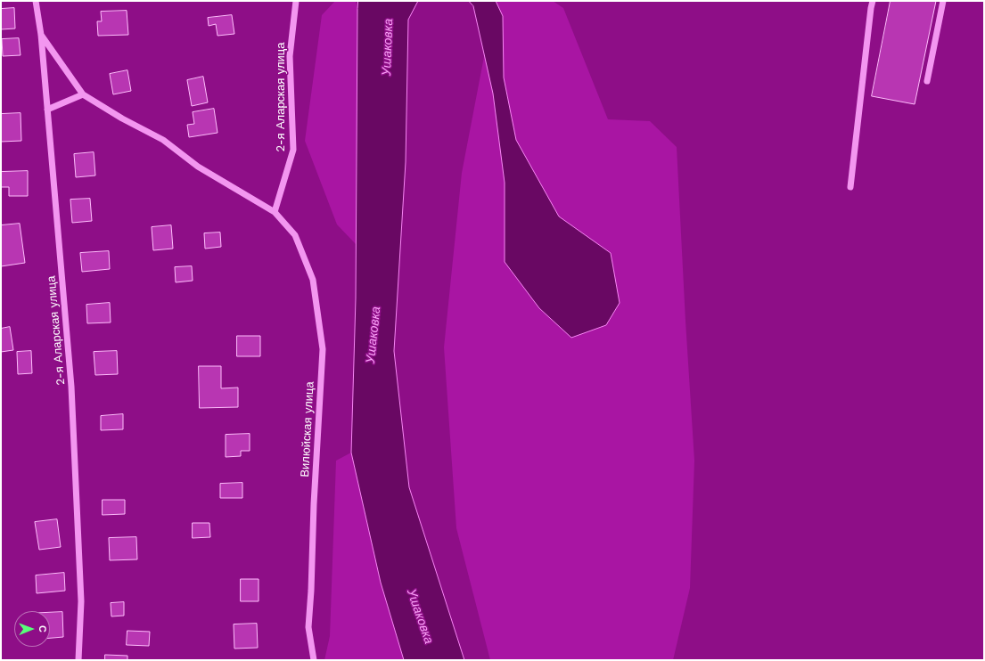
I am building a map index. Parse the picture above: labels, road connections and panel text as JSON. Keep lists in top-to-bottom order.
{
  "streets": {
    "street": ["2-я Аларская улица", "Вилюйская улица"]
  },
  "crossings": [
    ["2-я Аларская улица", "Вилюйская улица"]
  ],
  "water": ["Ушаковка"],
  "north": "right"
}
